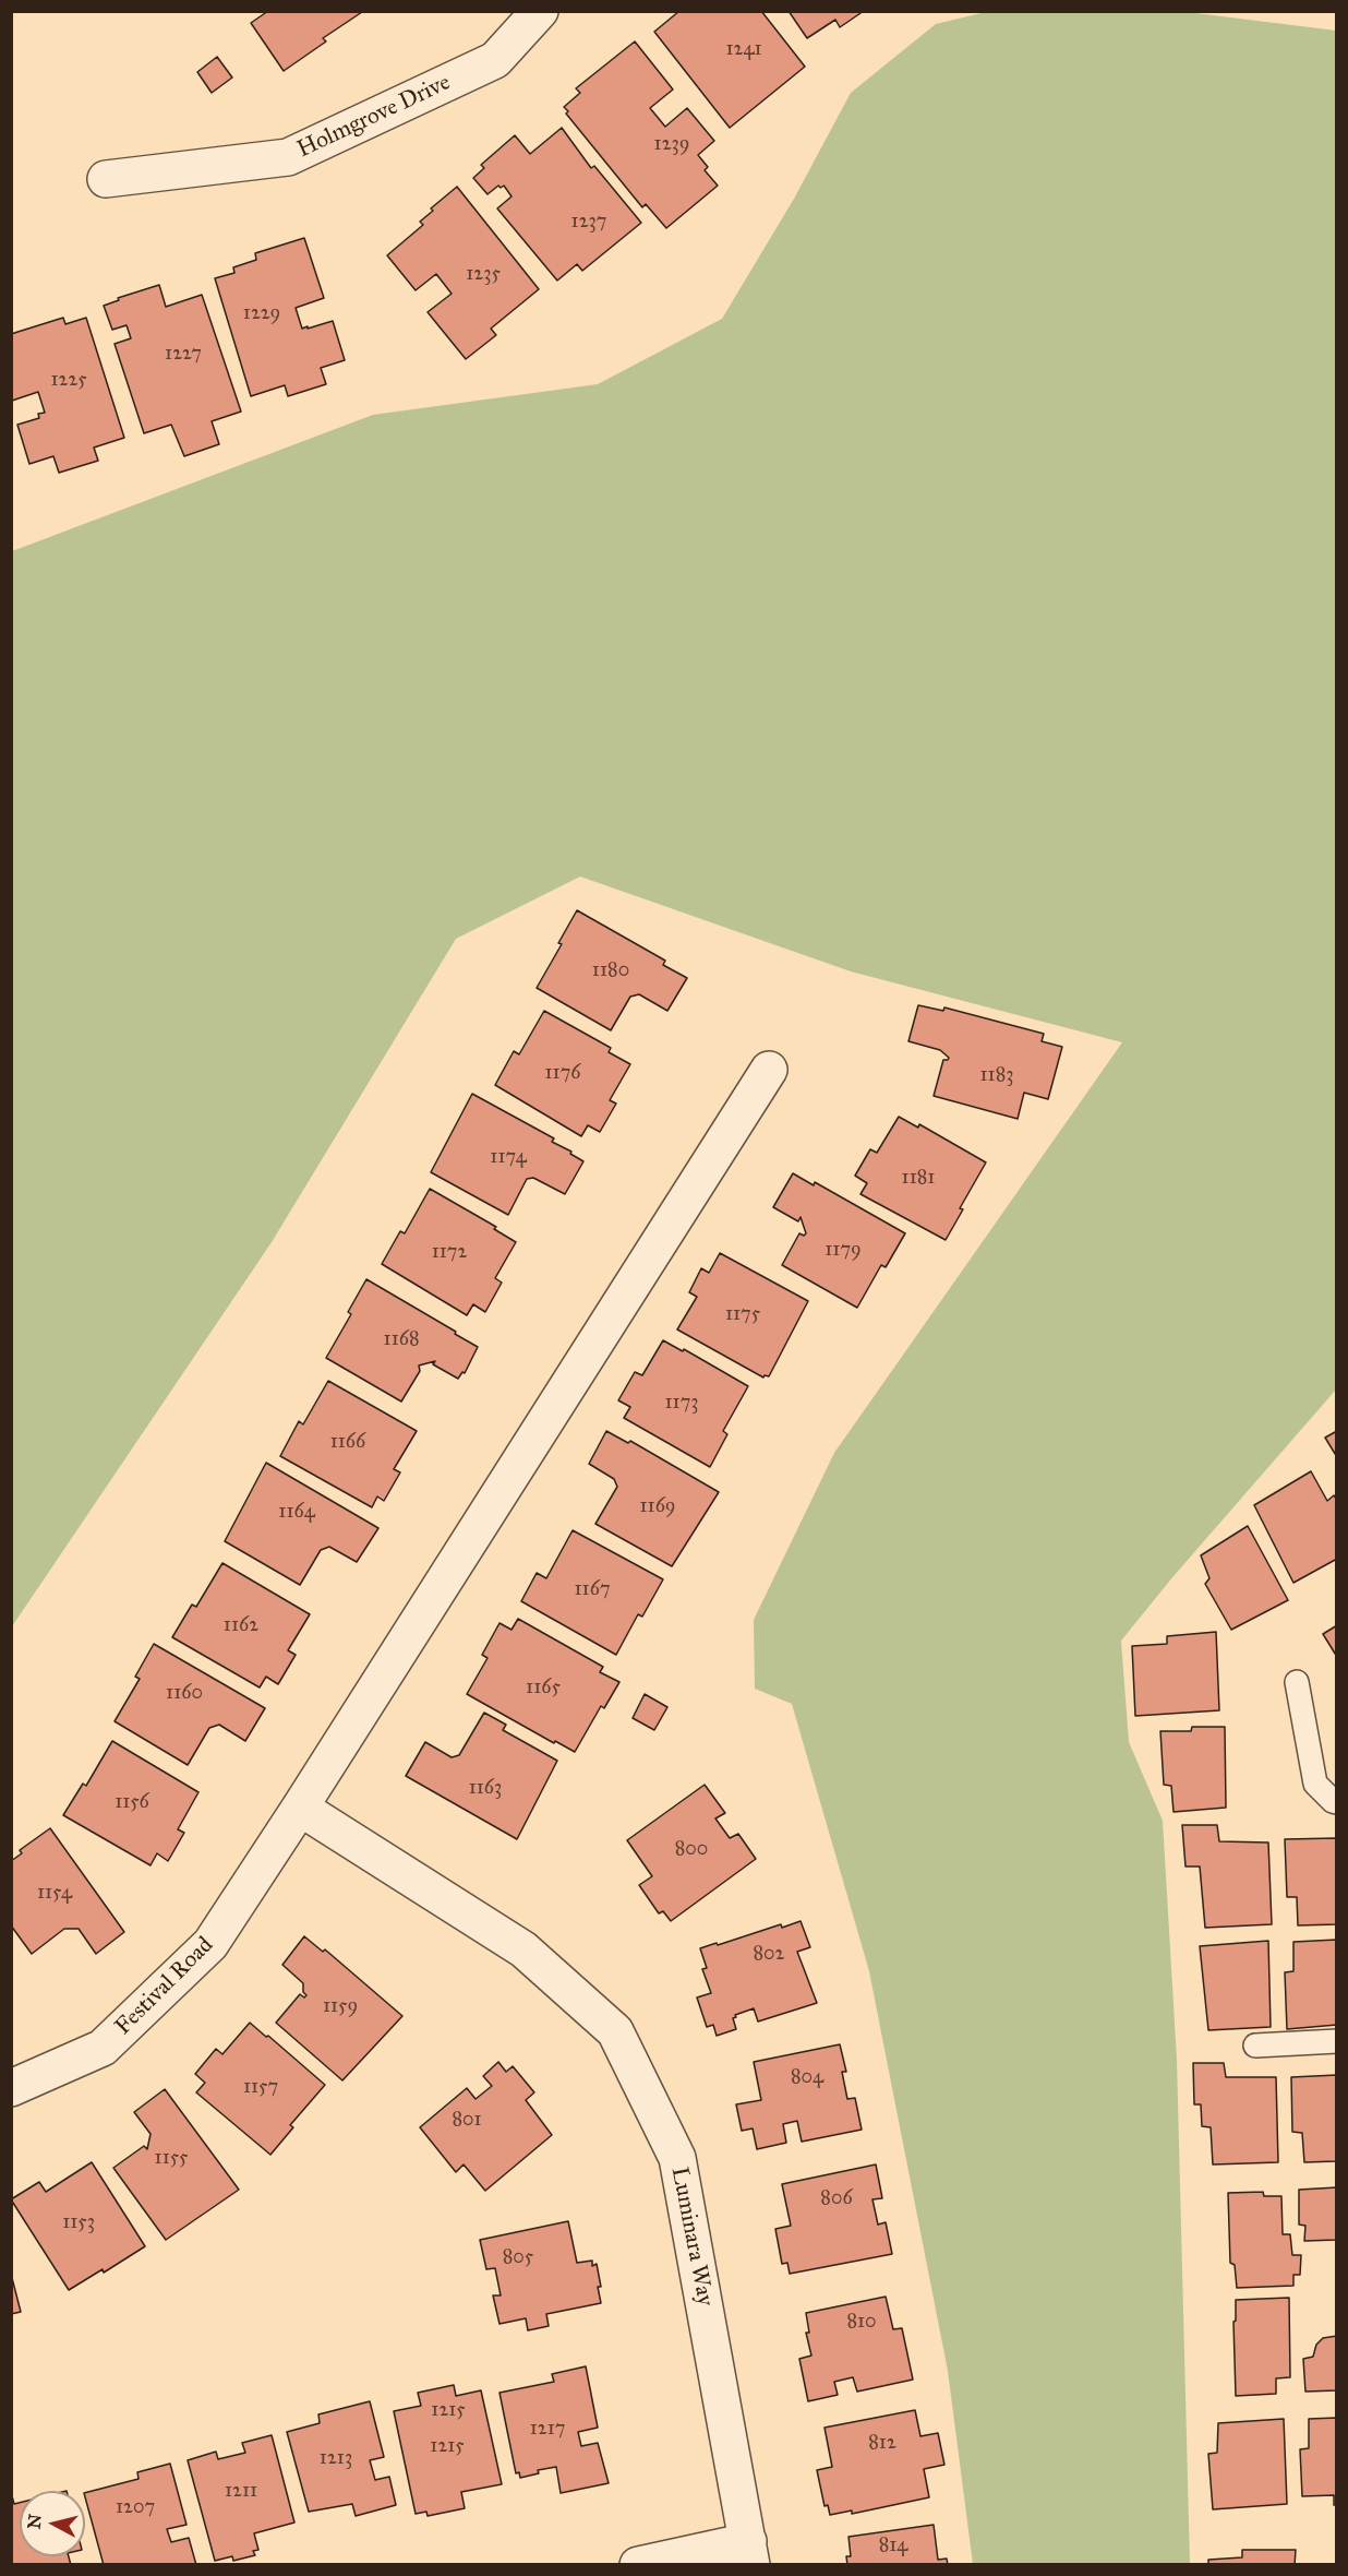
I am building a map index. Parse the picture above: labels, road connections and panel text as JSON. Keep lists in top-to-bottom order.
{
  "streets": {
    "street": ["Holmgrove Drive", "Festival Road", "Luminara Way"]
  },
  "crossings": [
    ["Festival Road", "Luminara Way"]
  ],
  "house_numbers": [
    "1241",
    "1239",
    "1237",
    "1235",
    "1229",
    "1227",
    "1225",
    "1180",
    "1176",
    "1183",
    "1174",
    "1181",
    "1179",
    "1172",
    "1175",
    "1168",
    "1173",
    "1166",
    "1169",
    "1164",
    "1167",
    "1162",
    "1165",
    "1160",
    "1163",
    "1156",
    "800",
    "1154",
    "802",
    "1159",
    "804",
    "1157",
    "801",
    "1155",
    "806",
    "1153",
    "805",
    "810",
    "1215",
    "1217",
    "812",
    "1215",
    "1213",
    "1211",
    "1207",
    "814"
  ],
  "north": "left"
}
